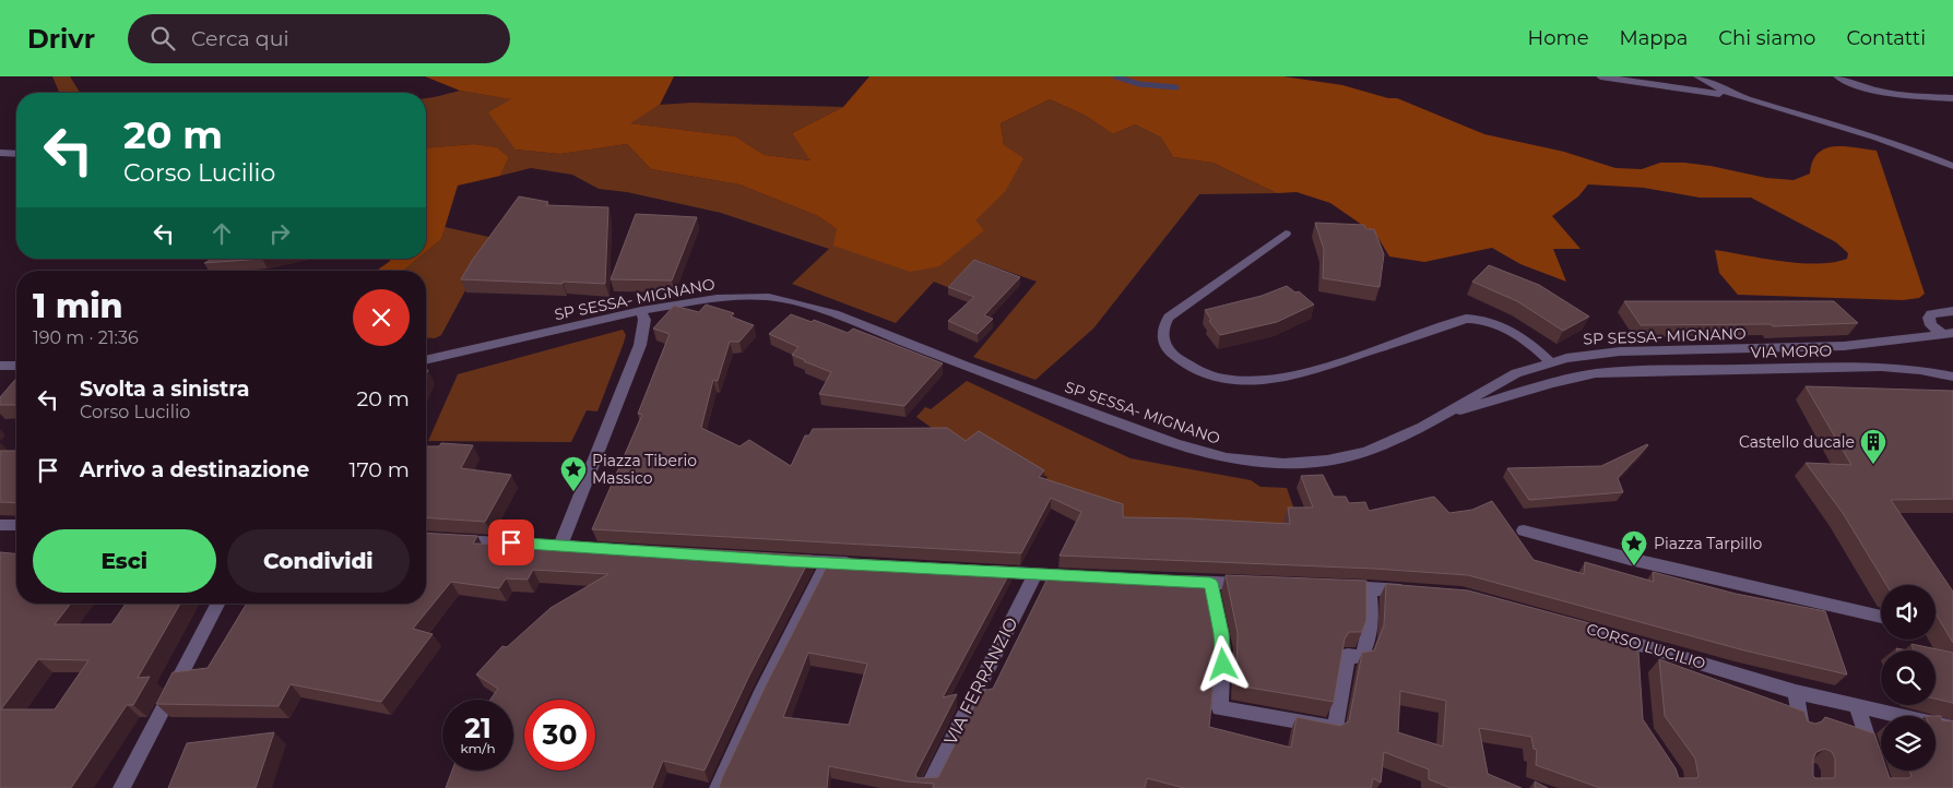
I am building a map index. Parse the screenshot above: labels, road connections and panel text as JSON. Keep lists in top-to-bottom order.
{
  "streets": {
    "street": [
      "SP SESSA- MIGNANO",
      "VIA MORO",
      "CORSO LUCILIO",
      "VIA FERRANZIO"
    ]
  },
  "crossings": [
    ["SP SESSA- MIGNANO", "VIA MORO"]
  ],
  "places": {
    "building": ["Castello ducale"],
    "place": ["Piazza Tiberio Massico", "Piazza Tarpillo"]
  },
  "page": {
    "header": "Drivr",
    "search": "Cerca qui",
    "nav": [
      "Home",
      "Mappa",
      "Chi siamo",
      "Contatti"
    ],
    "turn": ["20 m", "Corso Lucilio"],
    "heading": ["1 min", "190 m · 21:36"],
    "list": [
      {
        "name": "Svolta a sinistra",
        "note": "Corso Lucilio",
        "value": "20 m"
      },
      {
        "name": "Arrivo a destinazione",
        "value": "170 m"
      }
    ],
    "buttons": ["Esci", "Condividi"],
    "speed": "21 km/h",
    "limit": "30"
  }
}
